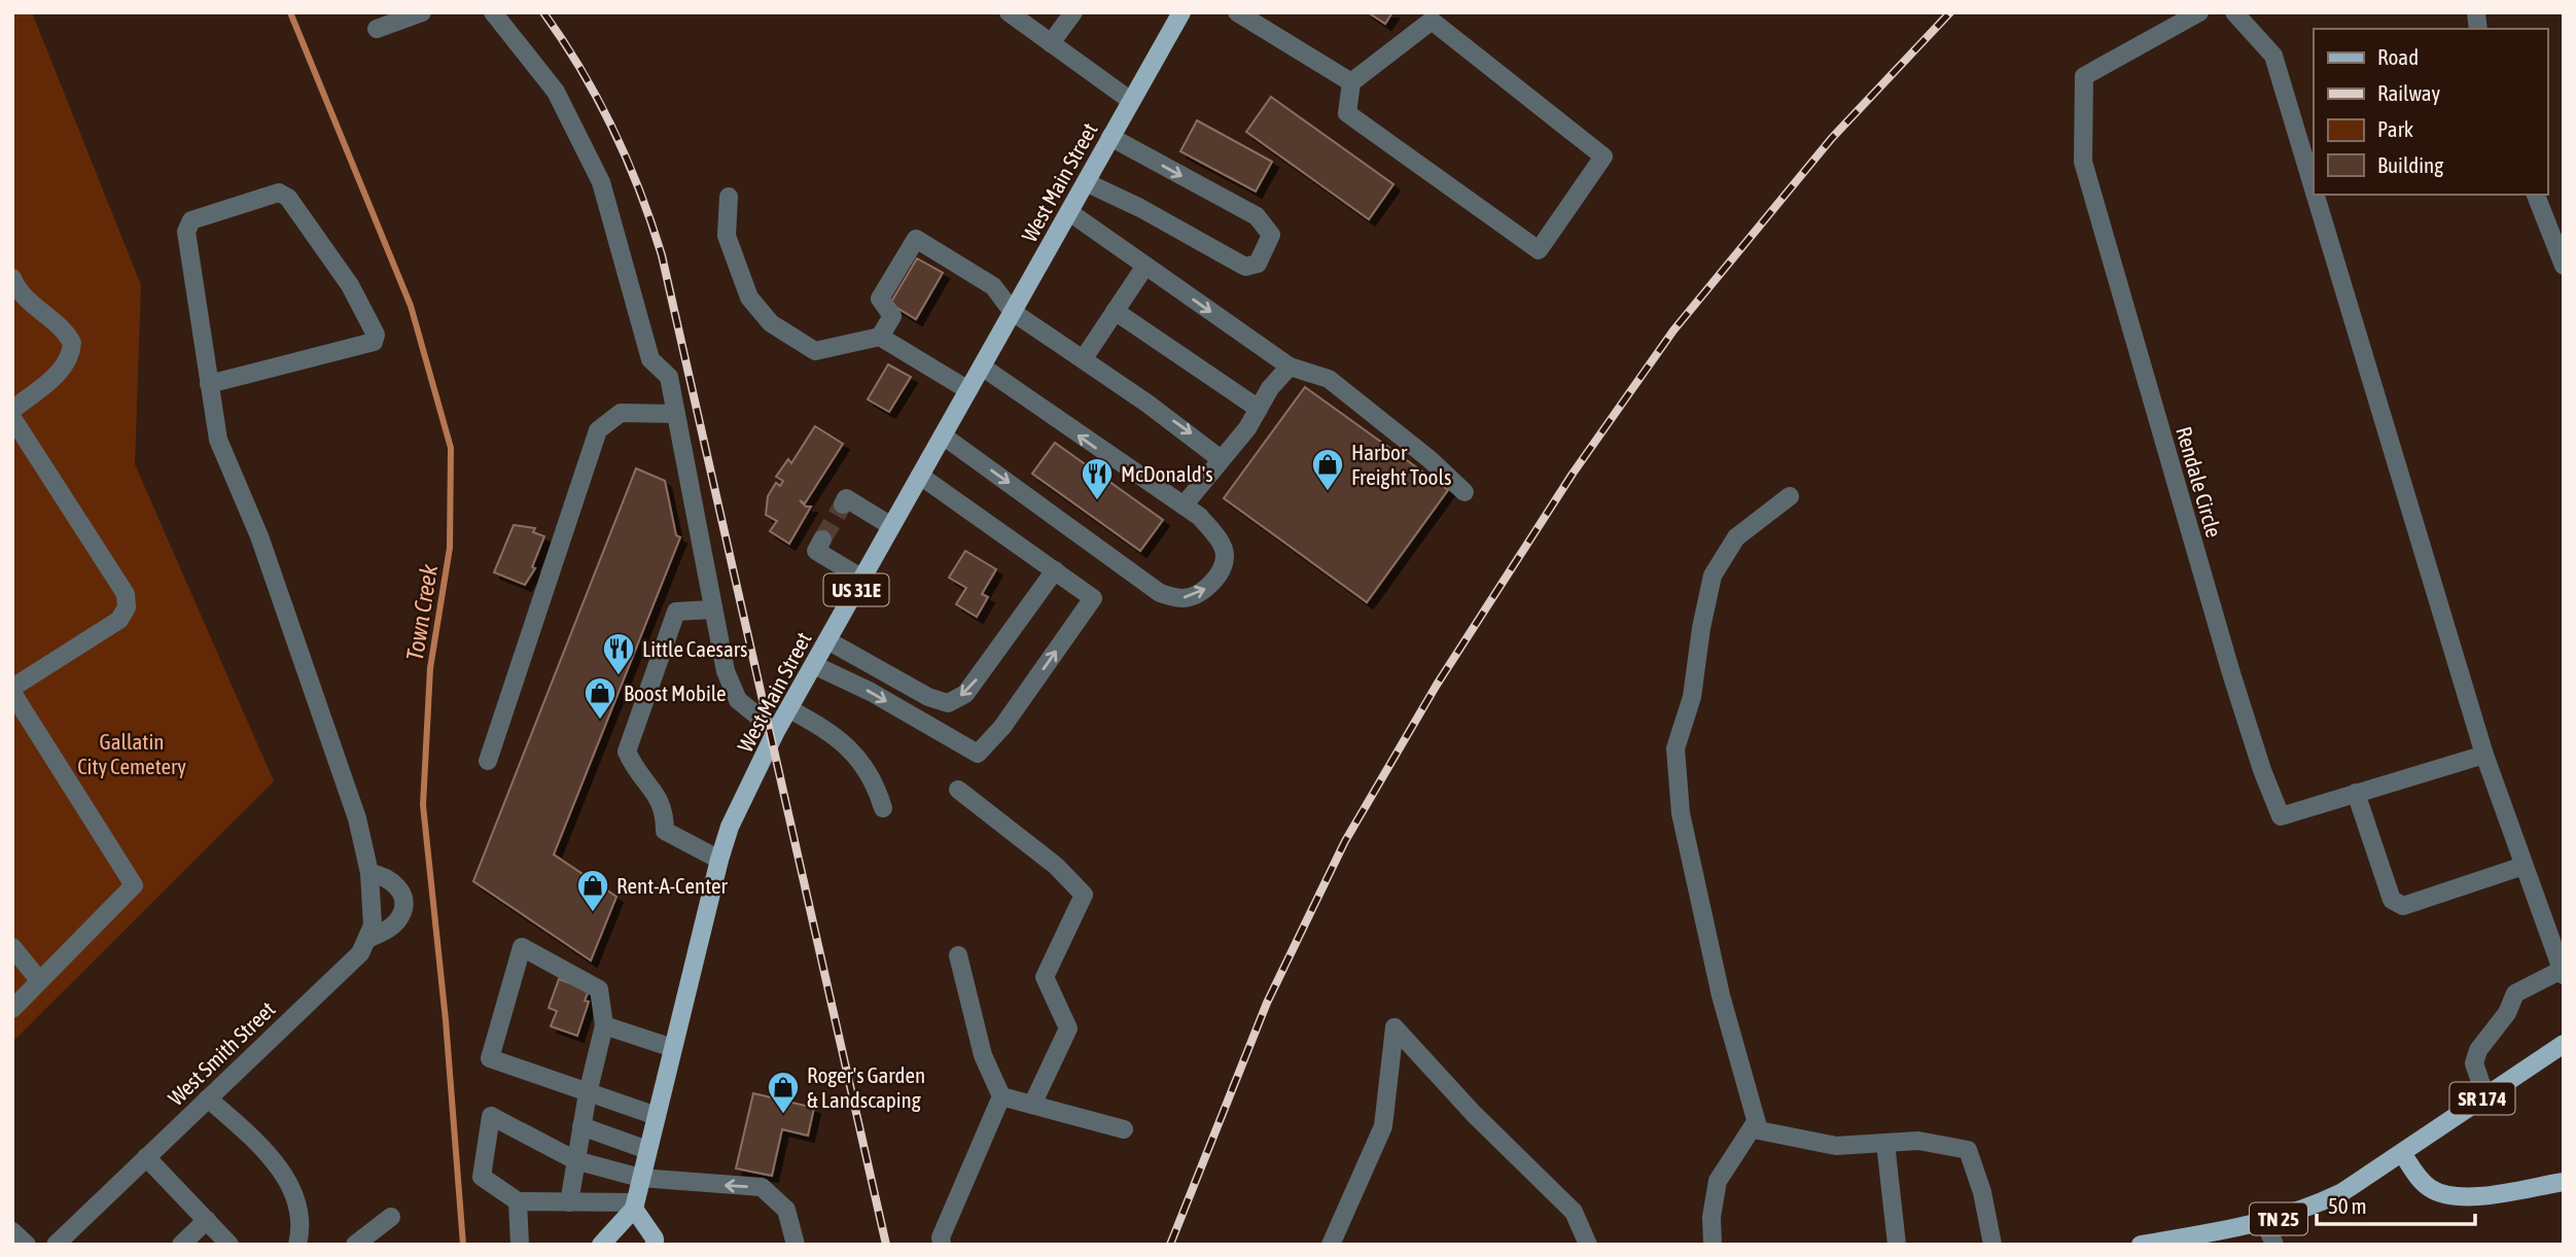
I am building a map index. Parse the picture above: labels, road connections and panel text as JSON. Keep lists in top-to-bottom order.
{
  "streets": {
    "main road": [
      "West Main Street",
      "US 31E",
      "SR 174",
      "TN 25"
    ],
    "street": ["Rendale Circle", "West Smith Street"]
  },
  "crossings": [
    ["SR 174", "TN 25"]
  ],
  "water": ["Town Creek"],
  "parks": ["Gallatin City Cemetery"],
  "places": {
    "shop": [
      "Harbor Freight Tools",
      "Boost Mobile",
      "Rent-A-Center",
      "Roger's Garden & Landscaping"
    ],
    "restaurant": ["McDonald's", "Little Caesars"]
  },
  "legend": [
    "Road",
    "Railway",
    "Park",
    "Building"
  ],
  "scale_bar": "50 m"
}
